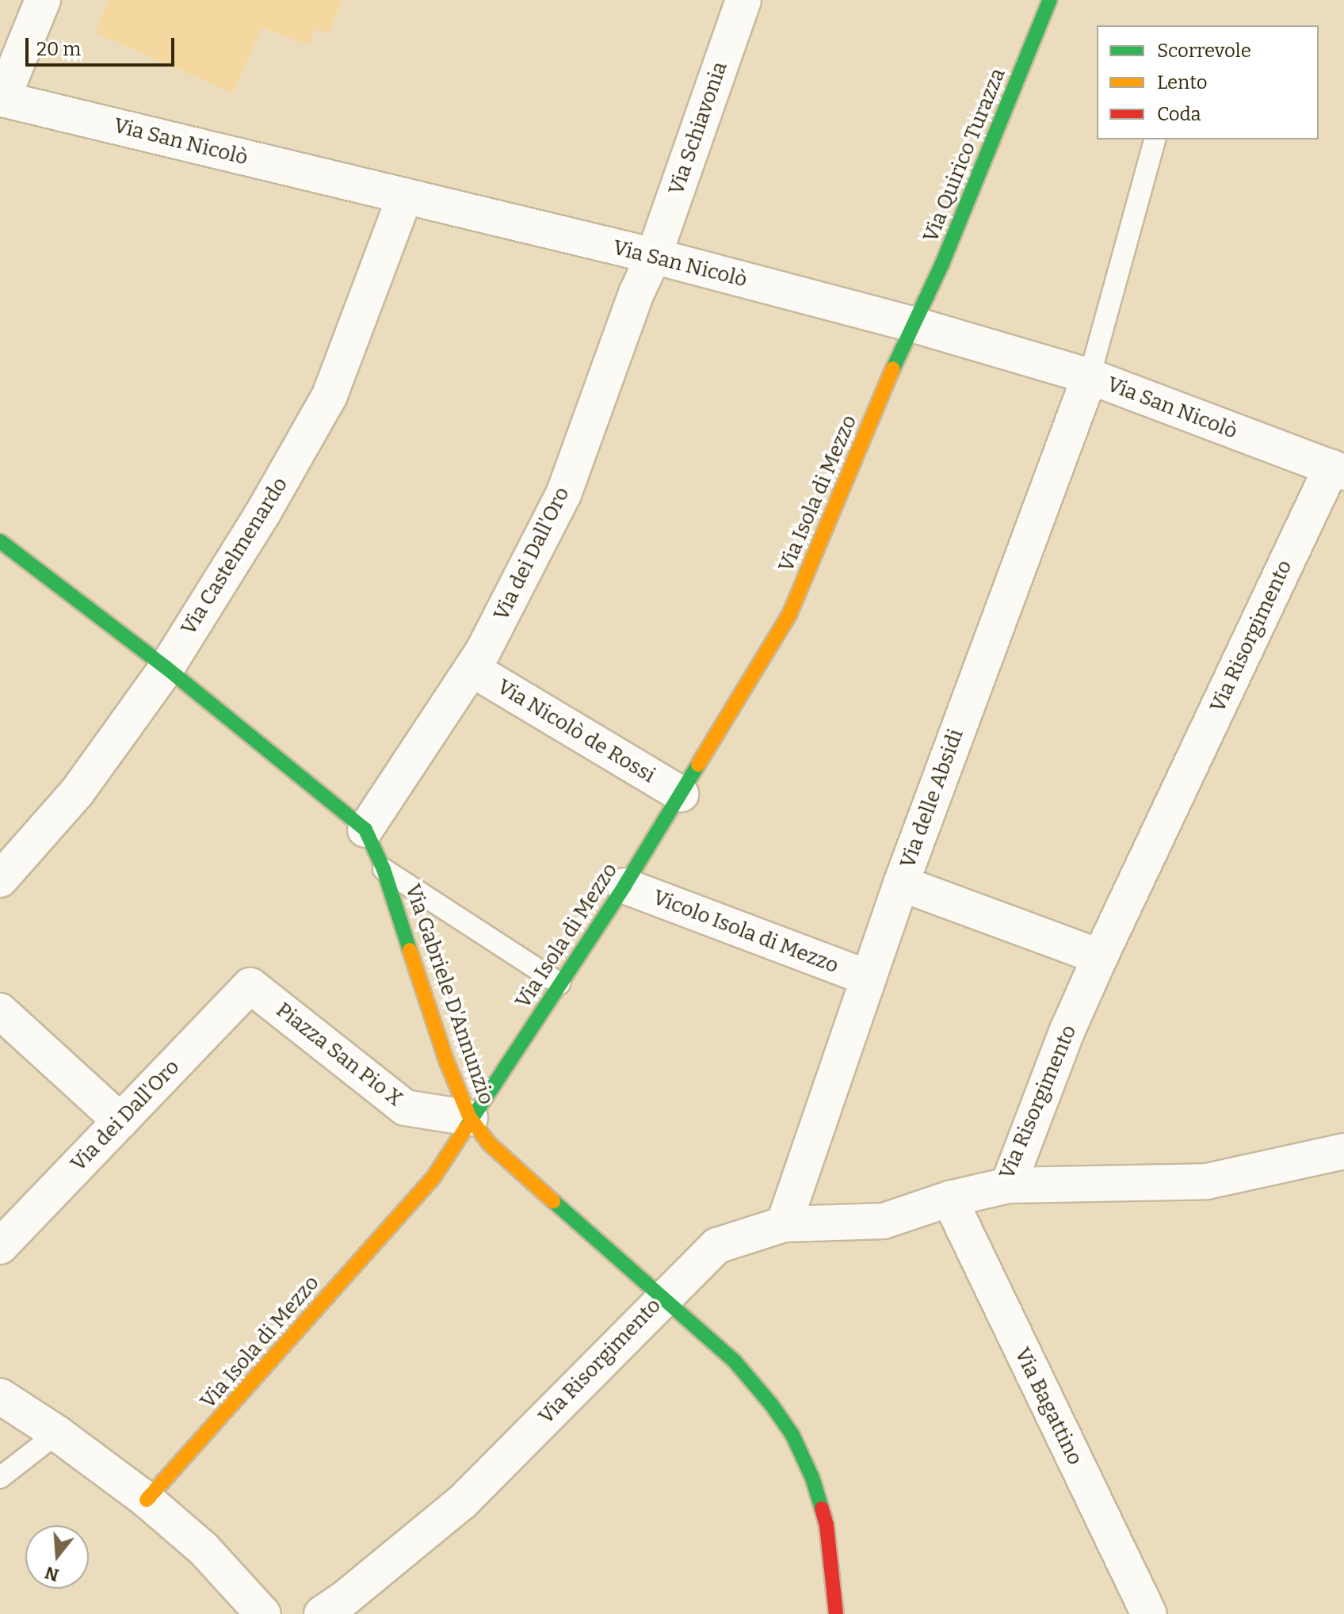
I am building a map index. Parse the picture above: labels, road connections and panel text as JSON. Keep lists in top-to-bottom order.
{
  "streets": {
    "street": [
      "Via Schiavonia",
      "Via San Nicolò",
      "Via Quirico Turazza",
      "Via Isola di Mezzo",
      "Via dei Dall'Oro",
      "Via Castelmenardo",
      "Via Risorgimento",
      "Via Nicolò de Rossi",
      "Via delle Absidi",
      "Vicolo Isola di Mezzo",
      "Via Gabriele D'Annunzio",
      "Piazza San Pio X",
      "Via Bagattino"
    ]
  },
  "crossings": [
    ["Via Schiavonia", "Via San Nicolò"],
    ["Via Schiavonia", "Via dei Dall'Oro"],
    ["Via San Nicolò", "Via Quirico Turazza"],
    ["Via San Nicolò", "Via Isola di Mezzo"],
    ["Via San Nicolò", "Via dei Dall'Oro"],
    ["Via San Nicolò", "Via Castelmenardo"],
    ["Via San Nicolò", "Via Risorgimento"],
    ["Via San Nicolò", "Via delle Absidi"],
    ["Via Quirico Turazza", "Via Isola di Mezzo"],
    ["Via Isola di Mezzo", "Via Nicolò de Rossi"],
    ["Via Isola di Mezzo", "Vicolo Isola di Mezzo"],
    ["Via Isola di Mezzo", "Via Gabriele D'Annunzio"],
    ["Via Isola di Mezzo", "Piazza San Pio X"],
    ["Via dei Dall'Oro", "Via Nicolò de Rossi"],
    ["Via dei Dall'Oro", "Via Gabriele D'Annunzio"],
    ["Via dei Dall'Oro", "Piazza San Pio X"],
    ["Via Castelmenardo", "Via Gabriele D'Annunzio"],
    ["Via Risorgimento", "Via delle Absidi"],
    ["Via Risorgimento", "Via Gabriele D'Annunzio"],
    ["Via Risorgimento", "Via Bagattino"],
    ["Via delle Absidi", "Vicolo Isola di Mezzo"],
    ["Via Gabriele D'Annunzio", "Piazza San Pio X"]
  ],
  "legend": ["Scorrevole", "Lento", "Coda"],
  "scale_bar": "20 m",
  "north": "bottom"
}
